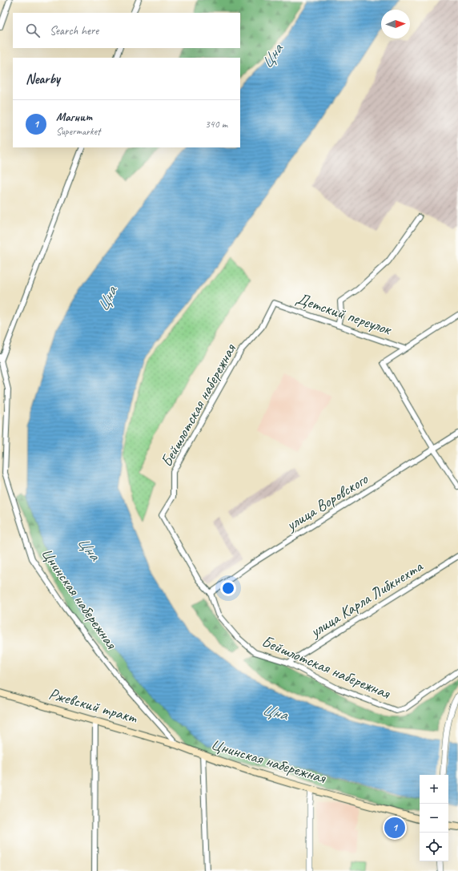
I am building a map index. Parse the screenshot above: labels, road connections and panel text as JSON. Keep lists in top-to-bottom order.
{
  "streets": {
    "main road": ["Цнинская набережная", "Ржевский тракт"],
    "street": [
      "Детский переулок",
      "Бейшлотская набережная",
      "улица Воровского",
      "улица Карла Либкнехта"
    ]
  },
  "crossings": [
    ["Детский переулок", "Бейшлотская набережная"],
    ["Бейшлотская набережная", "улица Воровского"],
    ["Бейшлотская набережная", "улица Карла Либкнехта"],
    ["Цнинская набережная", "Ржевский тракт"]
  ],
  "water": ["Цна"],
  "north": "right",
  "page": {
    "search": "Search here",
    "heading": "Nearby",
    "list": [
      {
        "mark": "1",
        "name": "Магнит",
        "note": "Supermarket",
        "value": "340 m"
      }
    ],
    "map_buttons": ["+", "−"],
    "pins": "1"
  }
}
